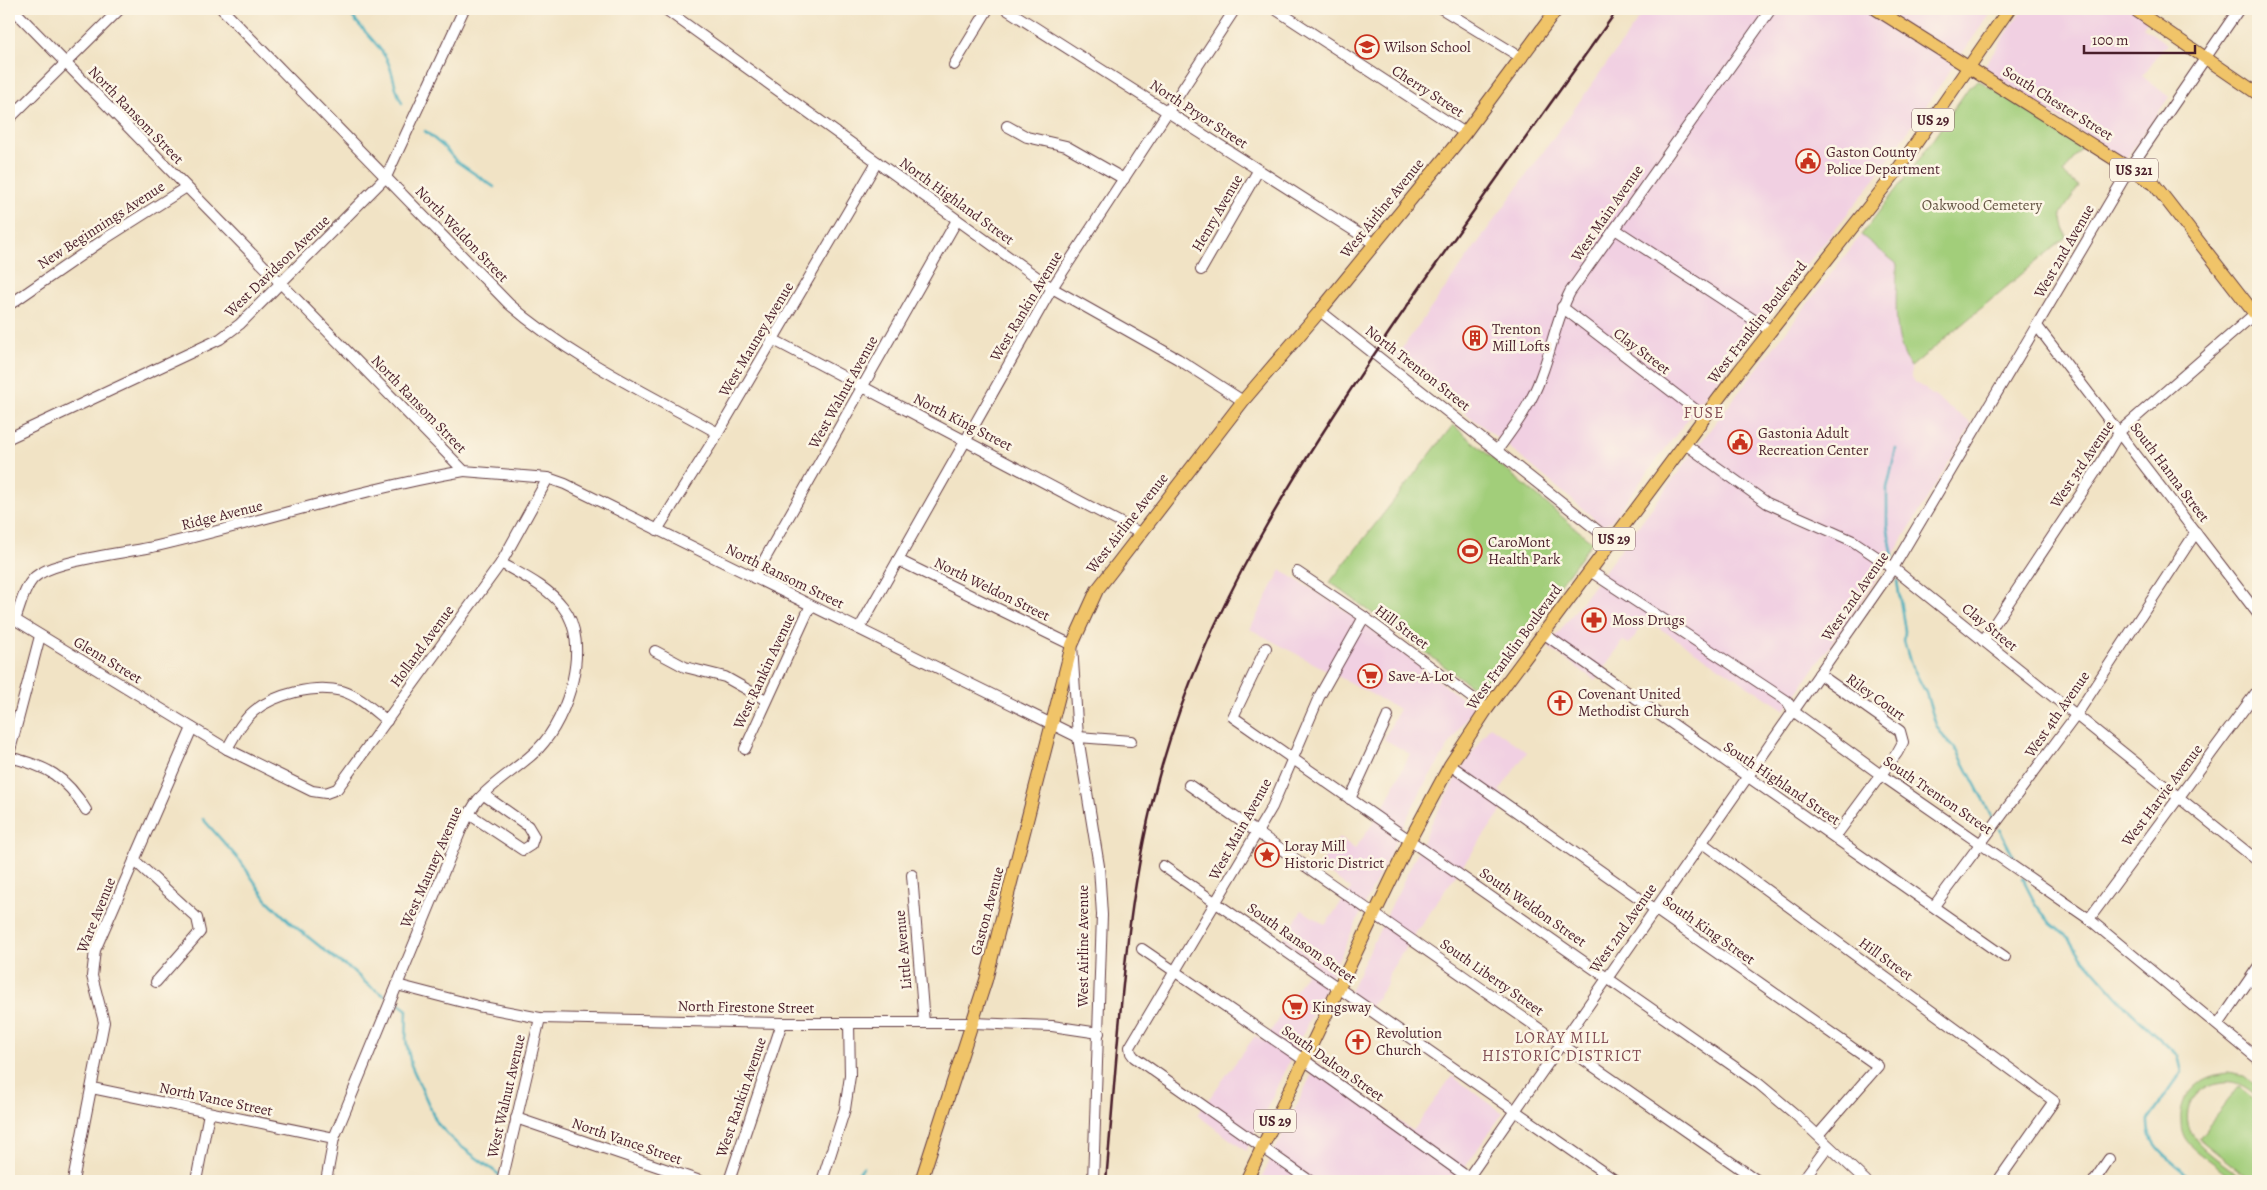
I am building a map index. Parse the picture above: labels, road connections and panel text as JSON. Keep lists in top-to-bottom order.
{
  "streets": {
    "main road": [
      "South Chester Street",
      "US 29",
      "US 321",
      "West Airline Avenue",
      "West Franklin Boulevard",
      "Gaston Avenue"
    ],
    "street": [
      "Cherry Street",
      "North Pryor Street",
      "North Ransom Street",
      "North Highland Street",
      "Henry Avenue",
      "West Main Avenue",
      "New Beginnings Avenue",
      "North Weldon Street",
      "West 2nd Avenue",
      "West Davidson Avenue",
      "West Rankin Avenue",
      "West Mauney Avenue",
      "Clay Street",
      "North Trenton Street",
      "West Walnut Avenue",
      "North King Street",
      "West 3rd Avenue",
      "South Hanna Street",
      "Ridge Avenue",
      "Hill Street",
      "Holland Avenue",
      "Glenn Street",
      "Riley Court",
      "West 4th Avenue",
      "South Highland Street",
      "South Trenton Street",
      "West Harvie Avenue",
      "South Weldon Street",
      "Ware Avenue",
      "South King Street",
      "South Ransom Street",
      "Little Avenue",
      "South Liberty Street",
      "North Firestone Street",
      "South Dalton Street",
      "North Vance Street"
    ]
  },
  "crossings": [
    ["Cherry Street", "West Airline Avenue"],
    ["South Chester Street", "West 2nd Avenue"],
    ["South Chester Street", "West Franklin Boulevard"],
    ["South Chester Street", "West 3rd Avenue"],
    ["North Pryor Street", "West Airline Avenue"],
    ["North Pryor Street", "Henry Avenue"],
    ["North Pryor Street", "West Rankin Avenue"],
    ["North Ransom Street", "West Airline Avenue"],
    ["North Ransom Street", "New Beginnings Avenue"],
    ["North Ransom Street", "West Davidson Avenue"],
    ["North Ransom Street", "West Rankin Avenue"],
    ["North Ransom Street", "West Mauney Avenue"],
    ["North Ransom Street", "West Walnut Avenue"],
    ["North Ransom Street", "Ridge Avenue"],
    ["North Ransom Street", "Holland Avenue"],
    ["North Ransom Street", "Gaston Avenue"],
    ["North Highland Street", "West Airline Avenue"],
    ["North Highland Street", "West Rankin Avenue"],
    ["North Highland Street", "West Mauney Avenue"],
    ["North Highland Street", "West Walnut Avenue"],
    ["West Airline Avenue", "North Weldon Street"],
    ["West Airline Avenue", "North Trenton Street"],
    ["West Airline Avenue", "North King Street"],
    ["West Airline Avenue", "Gaston Avenue"],
    ["West Airline Avenue", "North Firestone Street"],
    ["West Main Avenue", "West Franklin Boulevard"],
    ["West Main Avenue", "Clay Street"],
    ["West Main Avenue", "North Trenton Street"],
    ["West Main Avenue", "Hill Street"],
    ["West Main Avenue", "South Weldon Street"],
    ["West Main Avenue", "South Ransom Street"],
    ["West Main Avenue", "South Liberty Street"],
    ["West Main Avenue", "South Dalton Street"],
    ["North Weldon Street", "West Davidson Avenue"],
    ["North Weldon Street", "West Rankin Avenue"],
    ["North Weldon Street", "West Mauney Avenue"],
    ["North Weldon Street", "Gaston Avenue"],
    ["West 2nd Avenue", "Clay Street"],
    ["West 2nd Avenue", "South Hanna Street"],
    ["West 2nd Avenue", "Hill Street"],
    ["West 2nd Avenue", "Riley Court"],
    ["West 2nd Avenue", "South Highland Street"],
    ["West 2nd Avenue", "South Trenton Street"],
    ["West 2nd Avenue", "South Weldon Street"],
    ["West 2nd Avenue", "South King Street"],
    ["West 2nd Avenue", "South Ransom Street"],
    ["West 2nd Avenue", "South Liberty Street"],
    ["West 2nd Avenue", "South Dalton Street"],
    ["West Rankin Avenue", "North King Street"],
    ["West Rankin Avenue", "North Firestone Street"],
    ["West Franklin Boulevard", "Clay Street"],
    ["West Franklin Boulevard", "Hill Street"],
    ["West Franklin Boulevard", "South Highland Street"],
    ["West Franklin Boulevard", "South Trenton Street"],
    ["West Franklin Boulevard", "South Weldon Street"],
    ["West Franklin Boulevard", "South King Street"],
    ["West Franklin Boulevard", "South Ransom Street"],
    ["West Franklin Boulevard", "South Liberty Street"],
    ["West Franklin Boulevard", "South Dalton Street"],
    ["West Mauney Avenue", "North King Street"],
    ["West Mauney Avenue", "Holland Avenue"],
    ["West Mauney Avenue", "North Firestone Street"],
    ["West Mauney Avenue", "North Vance Street"],
    ["Clay Street", "West 3rd Avenue"],
    ["Clay Street", "West 4th Avenue"],
    ["Clay Street", "West Harvie Avenue"],
    ["West Walnut Avenue", "North King Street"],
    ["West Walnut Avenue", "North Firestone Street"],
    ["West Walnut Avenue", "North Vance Street"],
    ["West 3rd Avenue", "South Hanna Street"],
    ["South Hanna Street", "West 4th Avenue"],
    ["Ridge Avenue", "Glenn Street"],
    ["Holland Avenue", "Glenn Street"],
    ["Glenn Street", "Ware Avenue"],
    ["Riley Court", "South Trenton Street"],
    ["West 4th Avenue", "South Highland Street"],
    ["West 4th Avenue", "South Trenton Street"],
    ["South Trenton Street", "West Harvie Avenue"],
    ["South Weldon Street", "South King Street"],
    ["Gaston Avenue", "North Firestone Street"],
    ["Ware Avenue", "North Vance Street"],
    ["Little Avenue", "North Firestone Street"]
  ],
  "districts": ["FUSE", "LORAY MILL HISTORIC DISTRICT"],
  "parks": ["Oakwood Cemetery"],
  "places": {
    "school or university": ["Wilson School"],
    "public building": ["Gaston County Police Department", "Gastonia Adult Recreation Center"],
    "building": ["Trenton Mill Lofts"],
    "sports": ["CaroMont Health Park"],
    "pharmacy": ["Moss Drugs"],
    "supermarket": ["Save-A-Lot", "Kingsway"],
    "church": ["Covenant United Methodist Church", "Revolution Church"],
    "place": ["Loray Mill Historic District"]
  },
  "scale_bar": "100 m"
}
